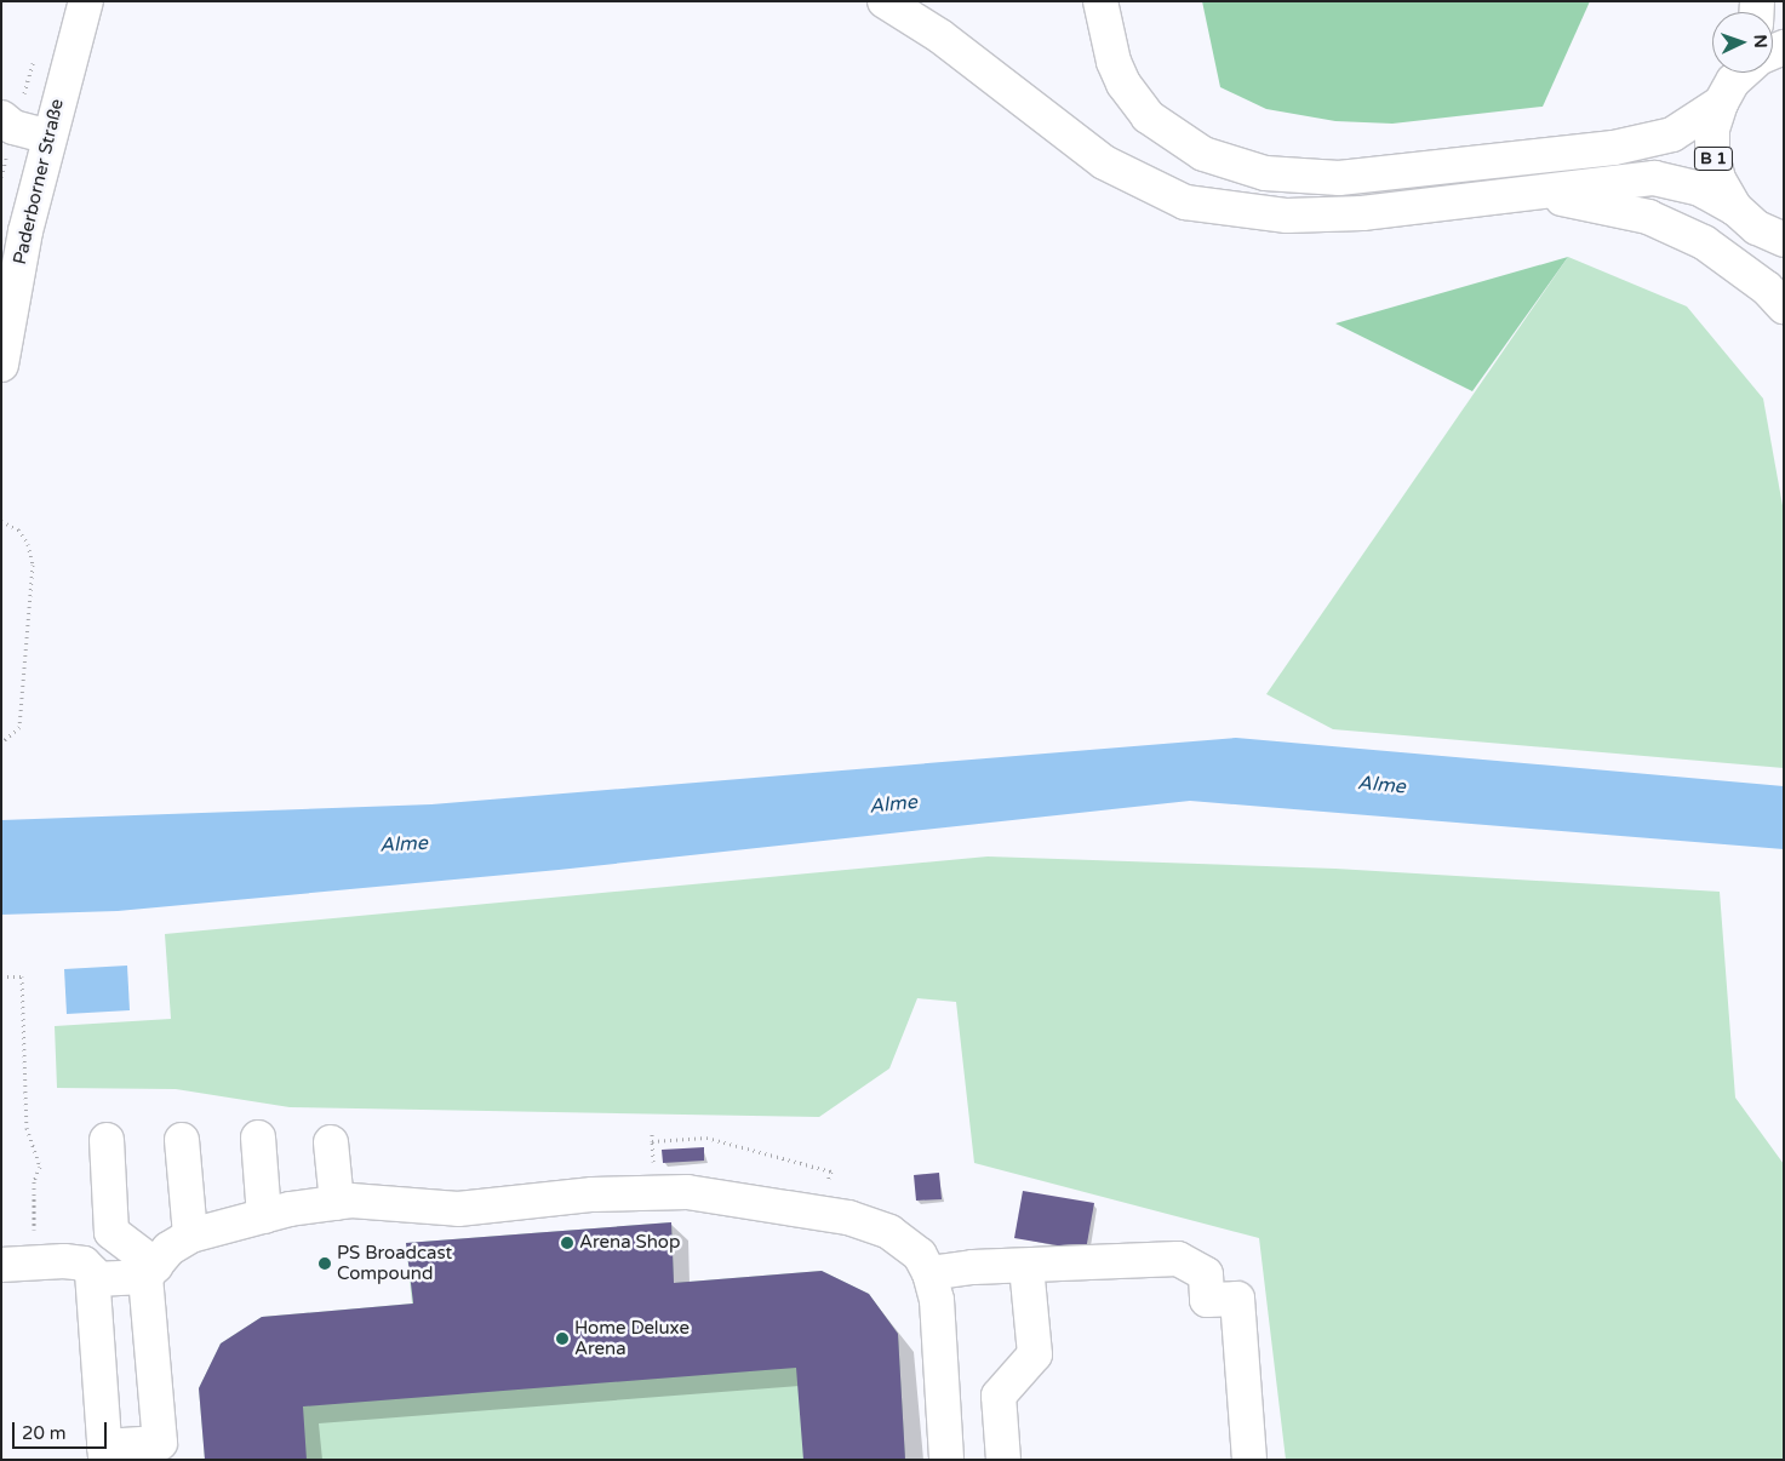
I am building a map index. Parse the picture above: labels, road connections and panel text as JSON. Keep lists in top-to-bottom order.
{
  "streets": {
    "main road": ["B 1", "Paderborner Straße"]
  },
  "water": ["Alme"],
  "places": ["Arena Shop", "PS Broadcast Compound", "Home Deluxe Arena"],
  "scale_bar": "20 m",
  "north": "right"
}
